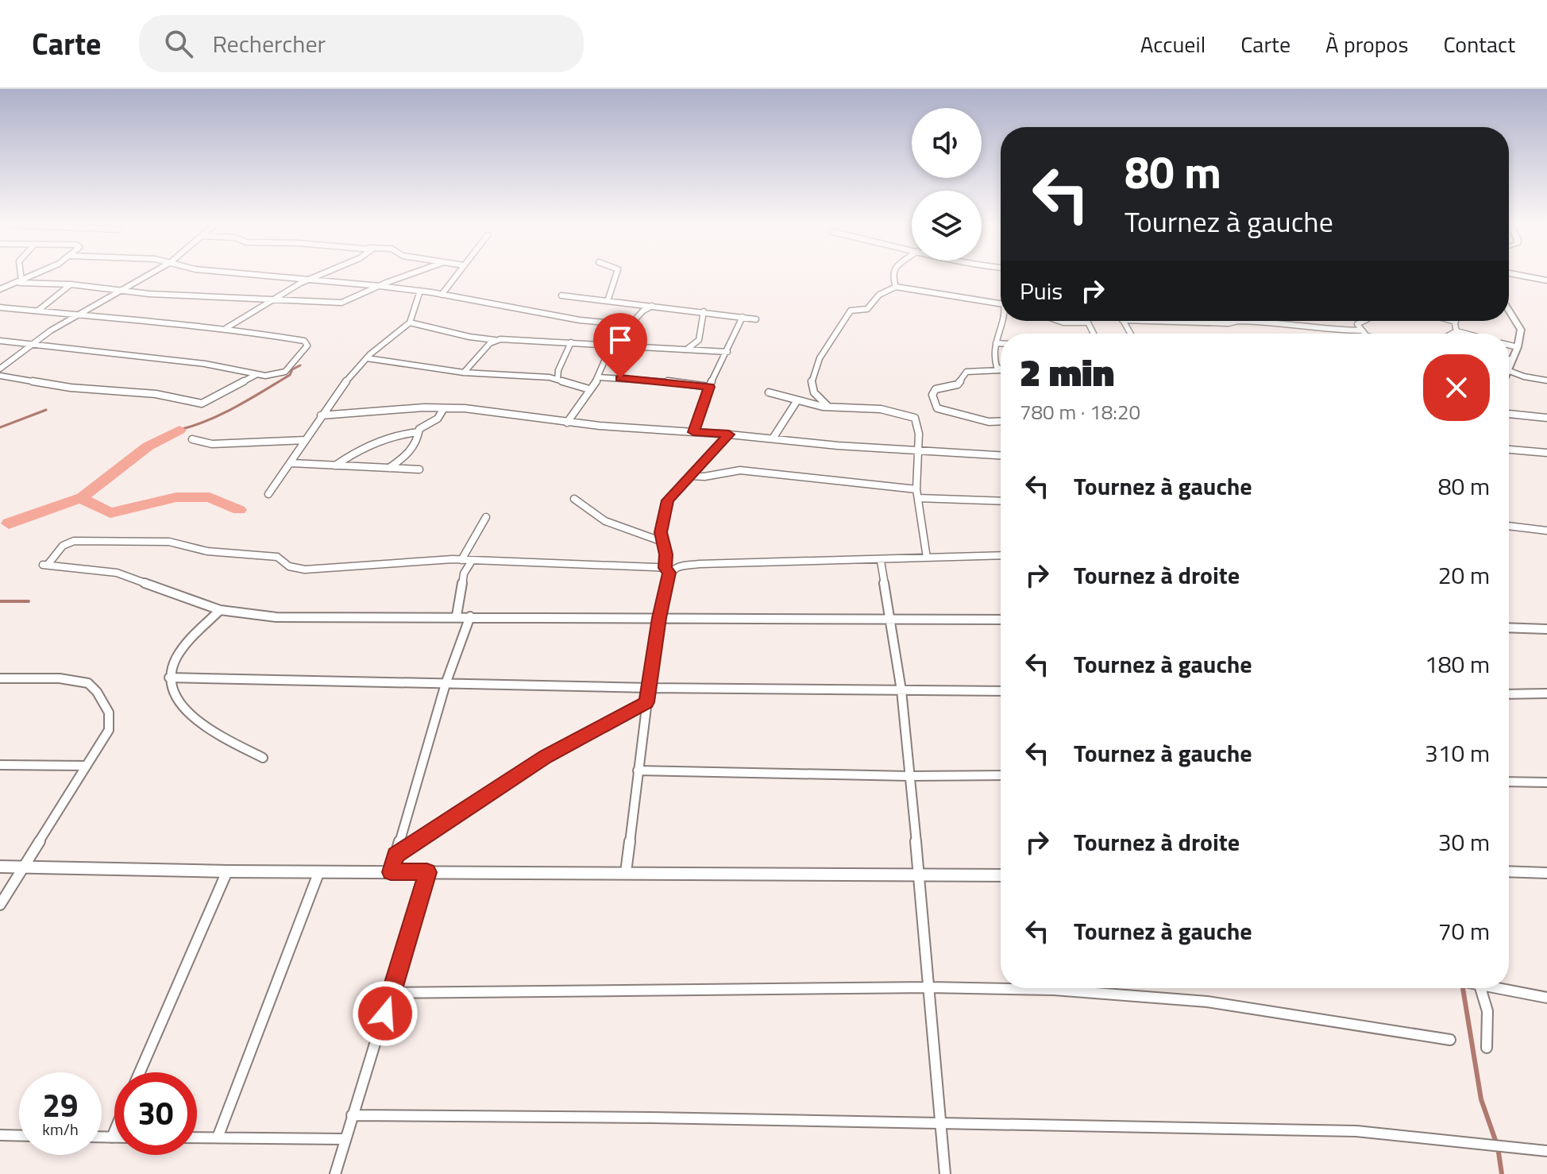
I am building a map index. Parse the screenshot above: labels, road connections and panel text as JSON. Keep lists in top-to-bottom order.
{
  "page": {
    "header": "Carte",
    "search": "Rechercher",
    "nav": [
      "Accueil",
      "Carte",
      "À propos",
      "Contact"
    ],
    "turn": ["80 m", "Tournez à gauche"],
    "then": "Puis",
    "heading": ["2 min", "780 m · 18:20"],
    "list": [
      {
        "name": "Tournez à gauche",
        "value": "80 m"
      },
      {
        "name": "Tournez à droite",
        "value": "20 m"
      },
      {
        "name": "Tournez à gauche",
        "value": "180 m"
      },
      {
        "name": "Tournez à gauche",
        "value": "310 m"
      },
      {
        "name": "Tournez à droite",
        "value": "30 m"
      },
      {
        "name": "Tournez à gauche",
        "value": "70 m"
      }
    ],
    "speed": "29 km/h",
    "limit": "30"
  }
}
